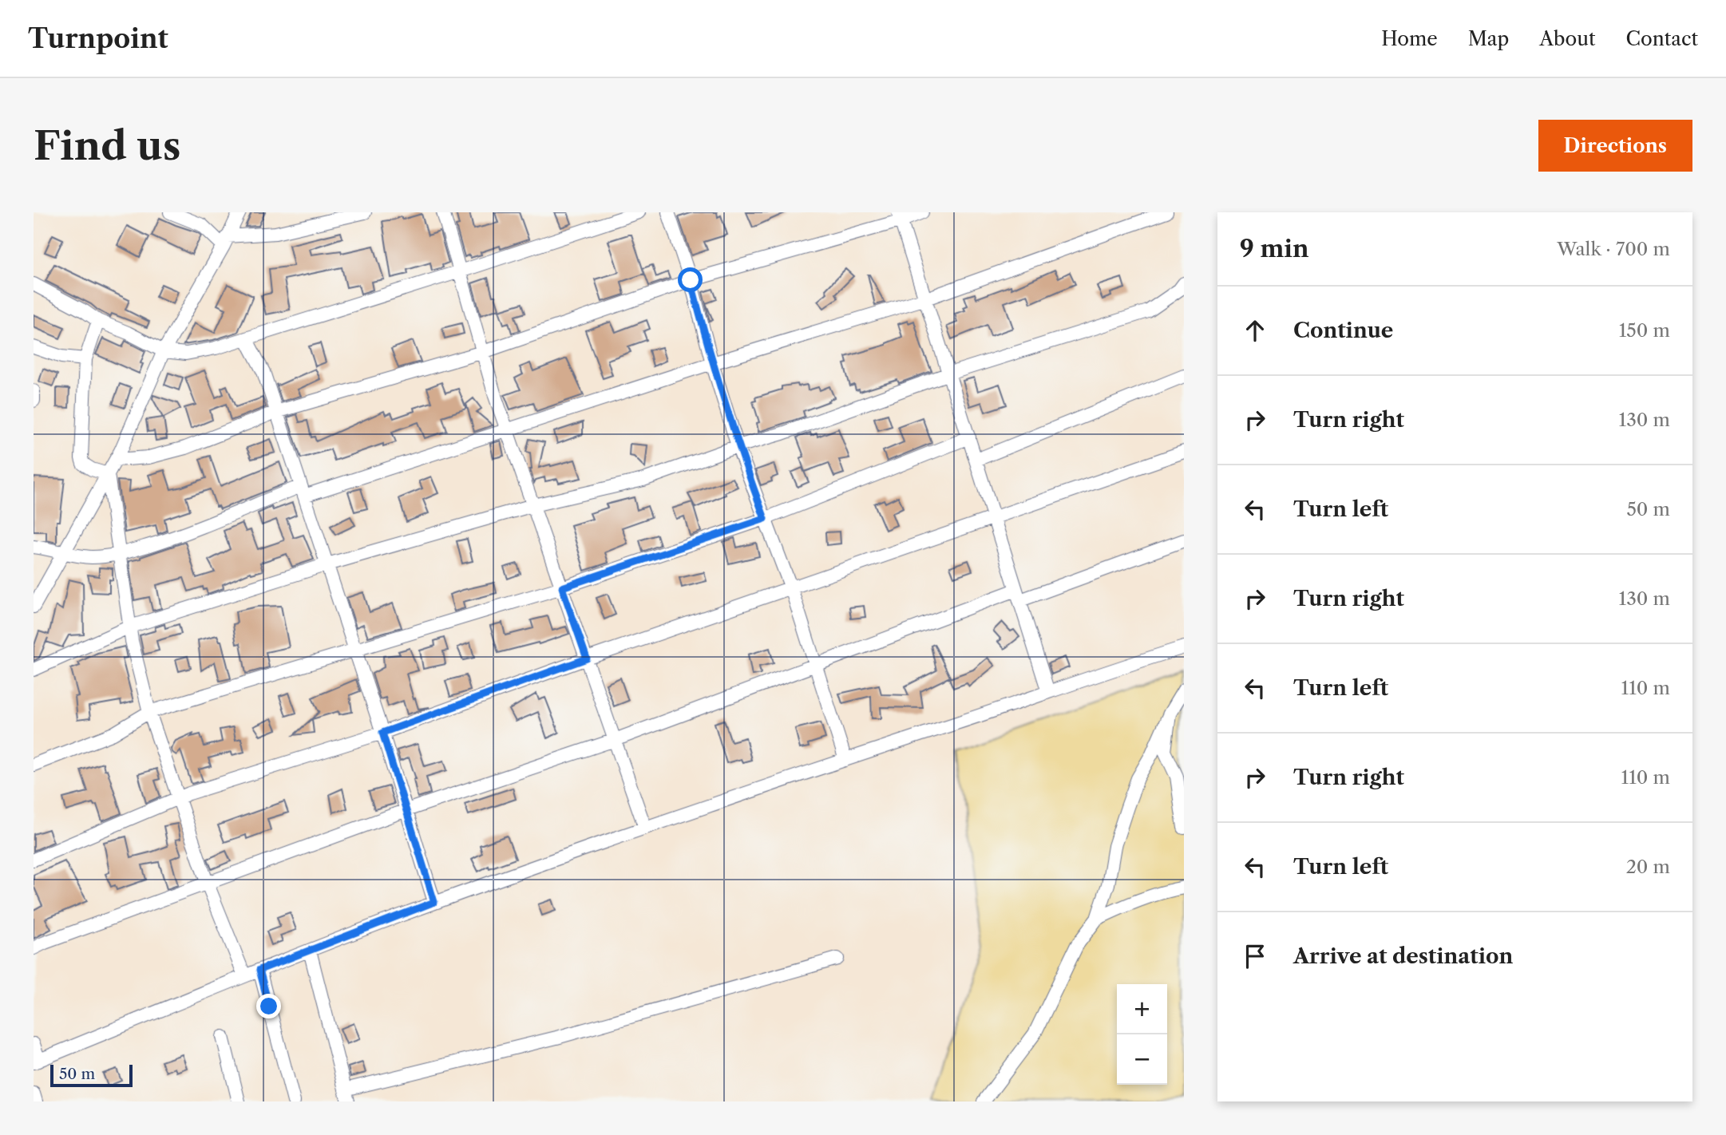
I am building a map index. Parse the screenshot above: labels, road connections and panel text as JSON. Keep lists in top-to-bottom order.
{
  "scale_bar": "50 m",
  "page": {
    "header": "Turnpoint",
    "nav": [
      "Home",
      "Map",
      "About",
      "Contact"
    ],
    "buttons": "Directions",
    "title": "Find us",
    "heading": ["9 min", "Walk · 700 m"],
    "list": [
      ["Continue", "150 m"],
      ["Turn right", "130 m"],
      ["Turn left", "50 m"],
      ["Turn right", "130 m"],
      ["Turn left", "110 m"],
      ["Turn right", "110 m"],
      ["Turn left", "20 m"],
      "Arrive at destination"
    ],
    "map_buttons": ["+", "−"],
    "scale": "50 m"
  }
}
